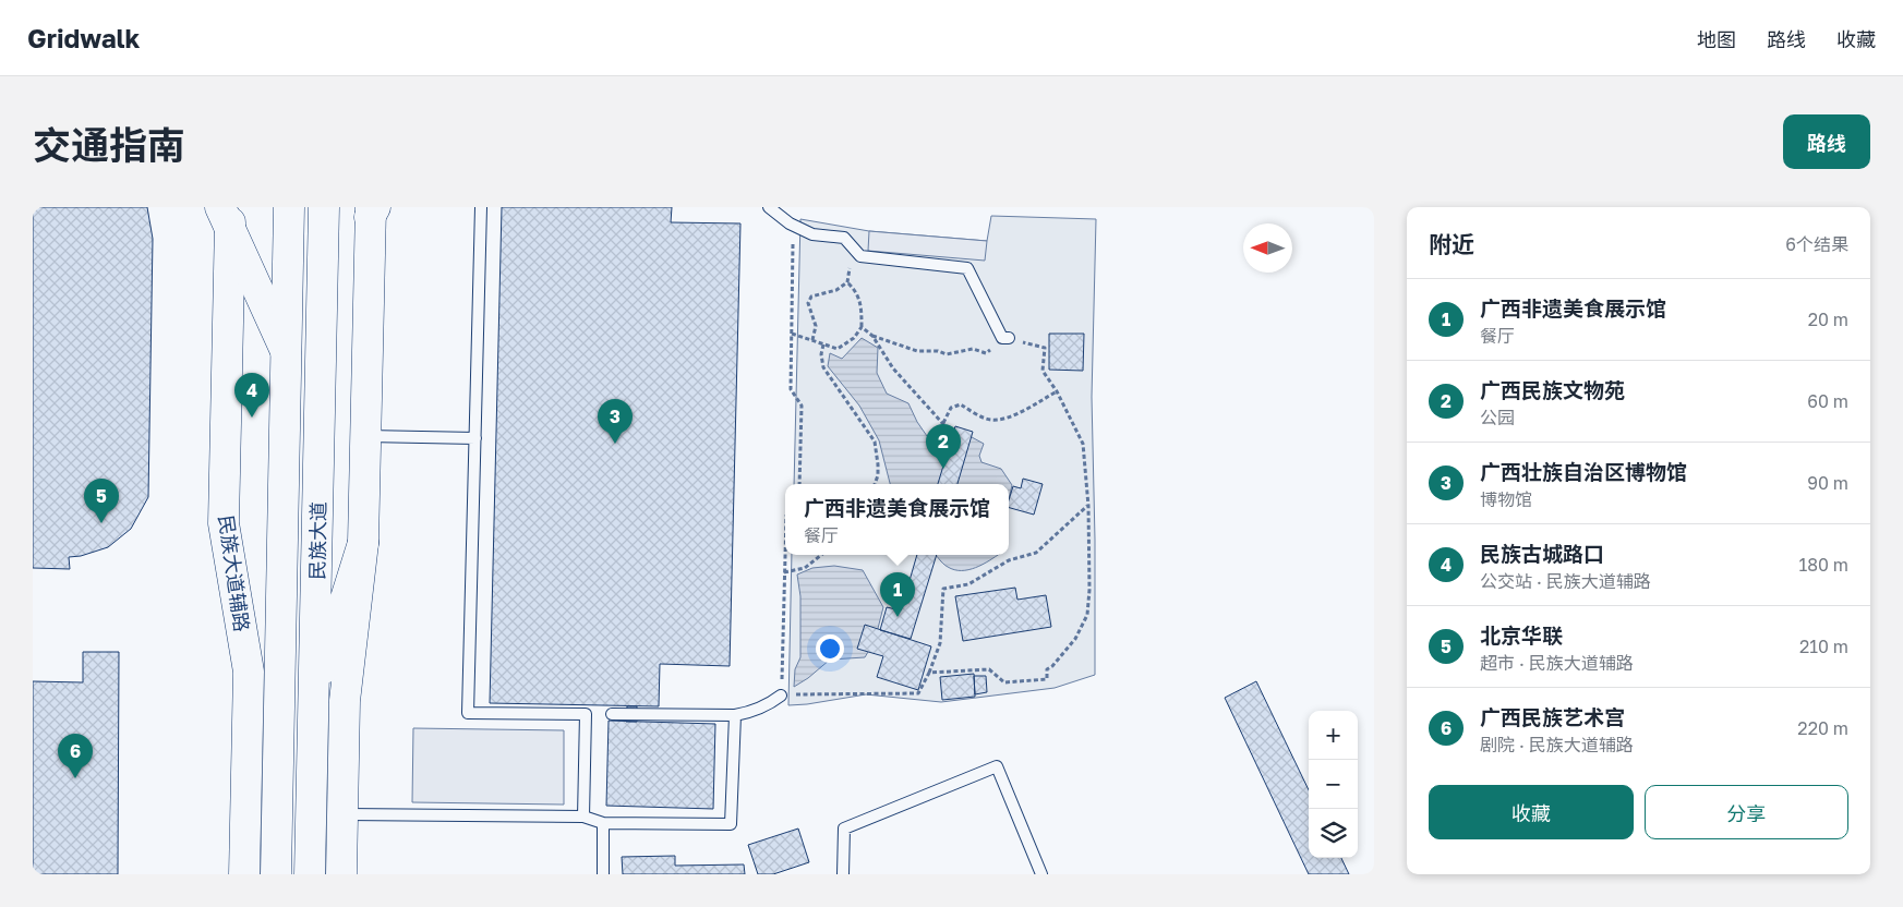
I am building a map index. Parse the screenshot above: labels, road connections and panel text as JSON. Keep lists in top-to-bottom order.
{
  "streets": {
    "main road": ["民族大道", "民族大道辅路"]
  },
  "north": "left",
  "page": {
    "header": "Gridwalk",
    "nav": ["地图", "路线", "收藏"],
    "title": "交通指南",
    "buttons": [
      "路线",
      ["收藏", "分享"]
    ],
    "heading": ["附近", "6个结果"],
    "list": [
      {
        "mark": "1",
        "name": "广西非遗美食展示馆",
        "note": "餐厅",
        "value": "20 m"
      },
      {
        "mark": "2",
        "name": "广西民族文物苑",
        "note": "公园",
        "value": "60 m"
      },
      {
        "mark": "3",
        "name": "广西壮族自治区博物馆",
        "note": "博物馆",
        "value": "90 m"
      },
      {
        "mark": "4",
        "name": "民族古城路口",
        "note": "公交站 · 民族大道辅路",
        "value": "180 m"
      },
      {
        "mark": "5",
        "name": "北京华联",
        "note": "超市 · 民族大道辅路",
        "value": "210 m"
      },
      {
        "mark": "6",
        "name": "广西民族艺术宫",
        "note": "剧院 · 民族大道辅路",
        "value": "220 m"
      }
    ],
    "pins": [
      "4",
      "3",
      "2",
      "5",
      "1",
      "6"
    ],
    "popup": ["广西非遗美食展示馆", "餐厅"],
    "map_buttons": ["+", "−"]
  }
}
